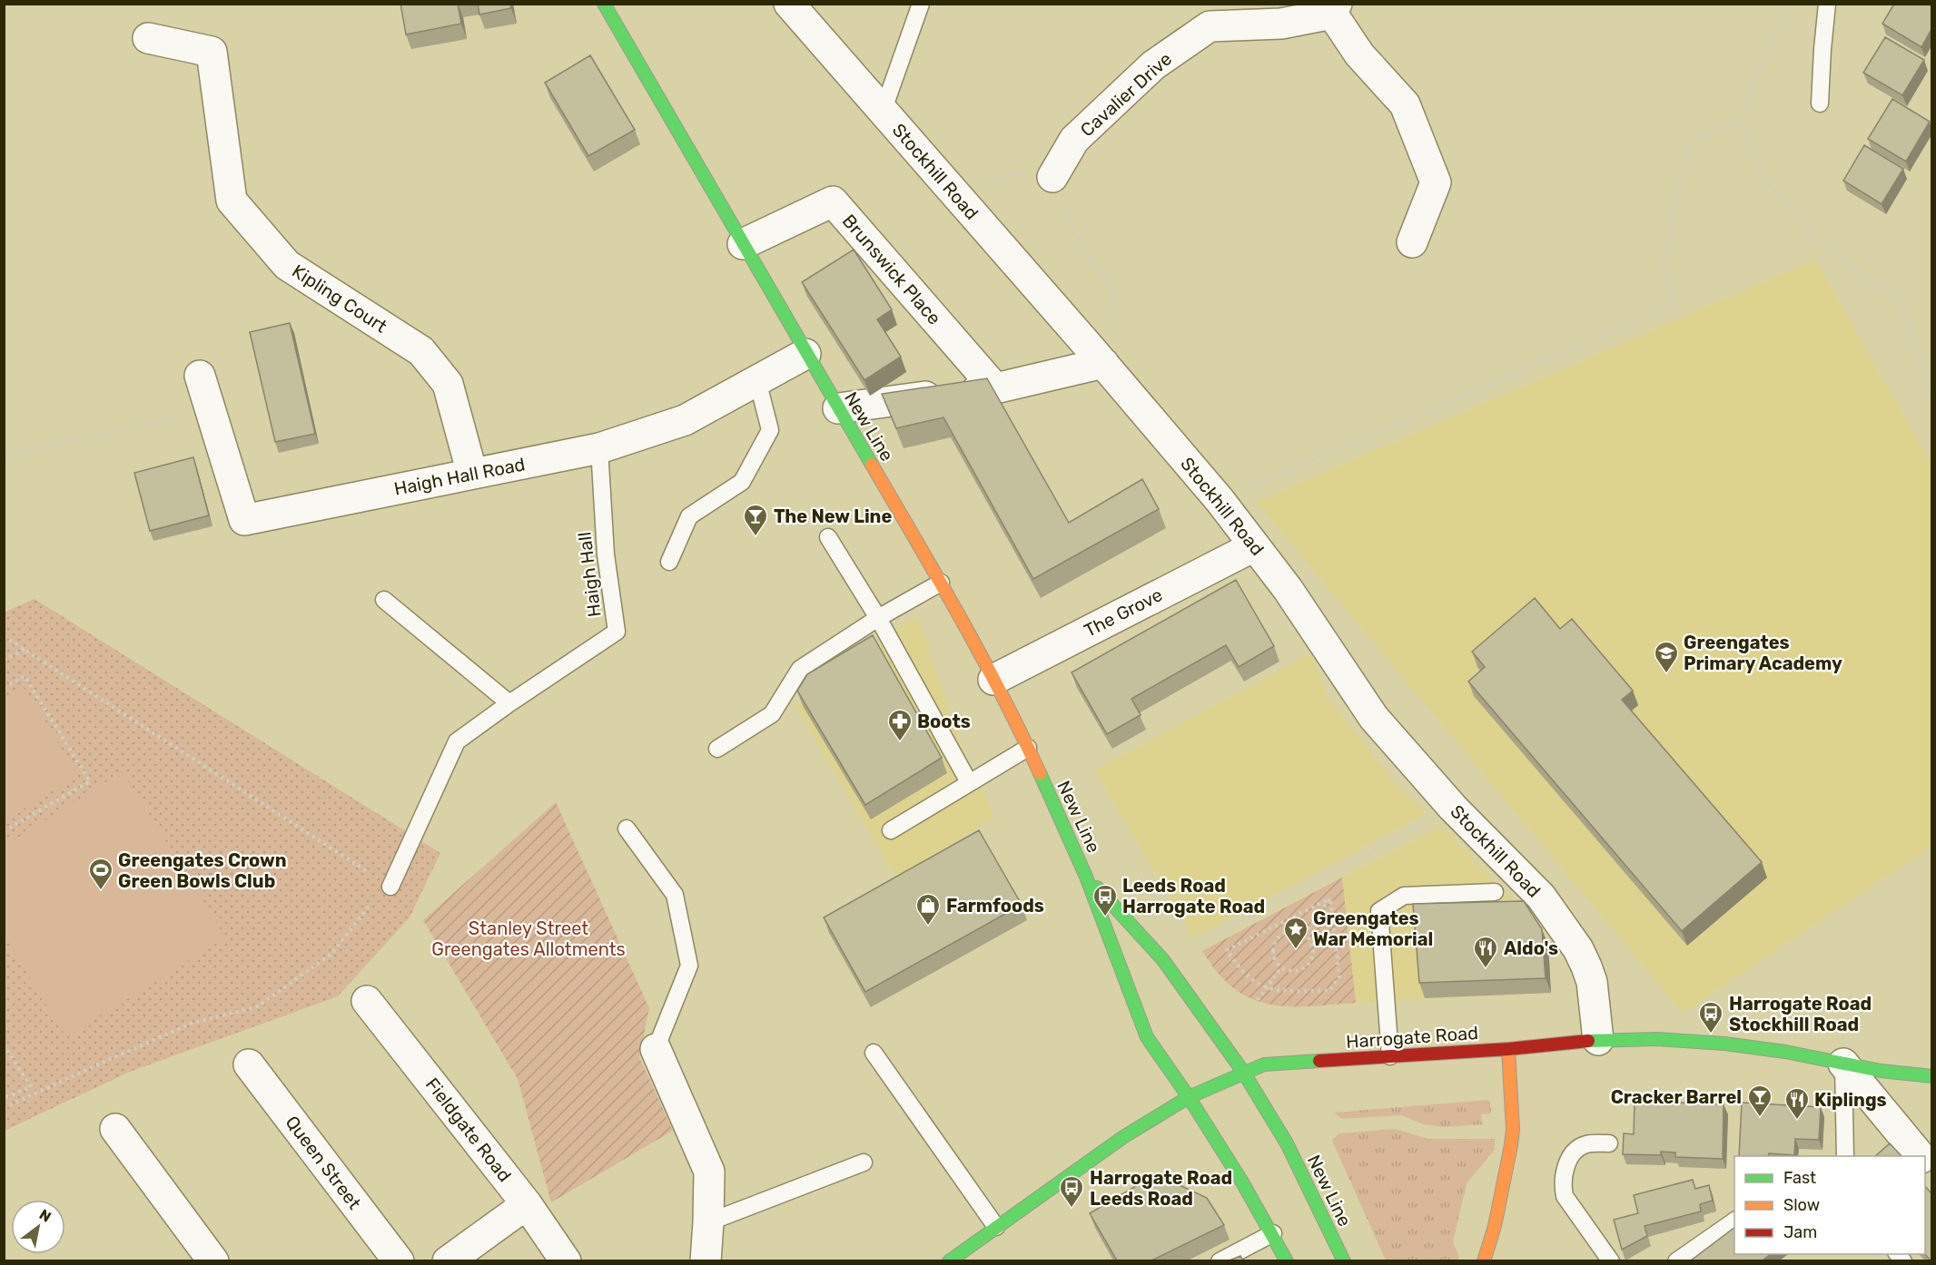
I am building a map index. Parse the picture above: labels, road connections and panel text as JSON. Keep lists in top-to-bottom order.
{
  "streets": {
    "main road": ["New Line", "Harrogate Road"],
    "street": [
      "Cavalier Drive",
      "Stockhill Road",
      "Brunswick Place",
      "Kipling Court",
      "Haigh Hall Road",
      "The Grove",
      "Fieldgate Road",
      "Queen Street"
    ],
    "lane": ["Haigh Hall"]
  },
  "crossings": [
    ["Stockhill Road", "The Grove"],
    ["Stockhill Road", "Harrogate Road"],
    ["Brunswick Place", "New Line"],
    ["Kipling Court", "Haigh Hall Road"],
    ["New Line", "Haigh Hall Road"],
    ["New Line", "The Grove"],
    ["New Line", "Harrogate Road"],
    ["Haigh Hall Road", "Haigh Hall"]
  ],
  "parks": ["Stanley Street Greengates Allotments"],
  "places": {
    "bar": ["The New Line", "Cracker Barrel"],
    "school or university": ["Greengates Primary Academy"],
    "pharmacy": ["Boots"],
    "sports": ["Greengates Crown Green Bowls Club"],
    "bus stop": ["Leeds Road Harrogate Road", "Harrogate Road Stockhill Road", "Harrogate Road Leeds Road"],
    "shop": ["Farmfoods"],
    "place": ["Greengates War Memorial"],
    "restaurant": ["Aldo's", "Kiplings"]
  },
  "legend": ["Fast", "Slow", "Jam"],
  "north": "top right"
}
